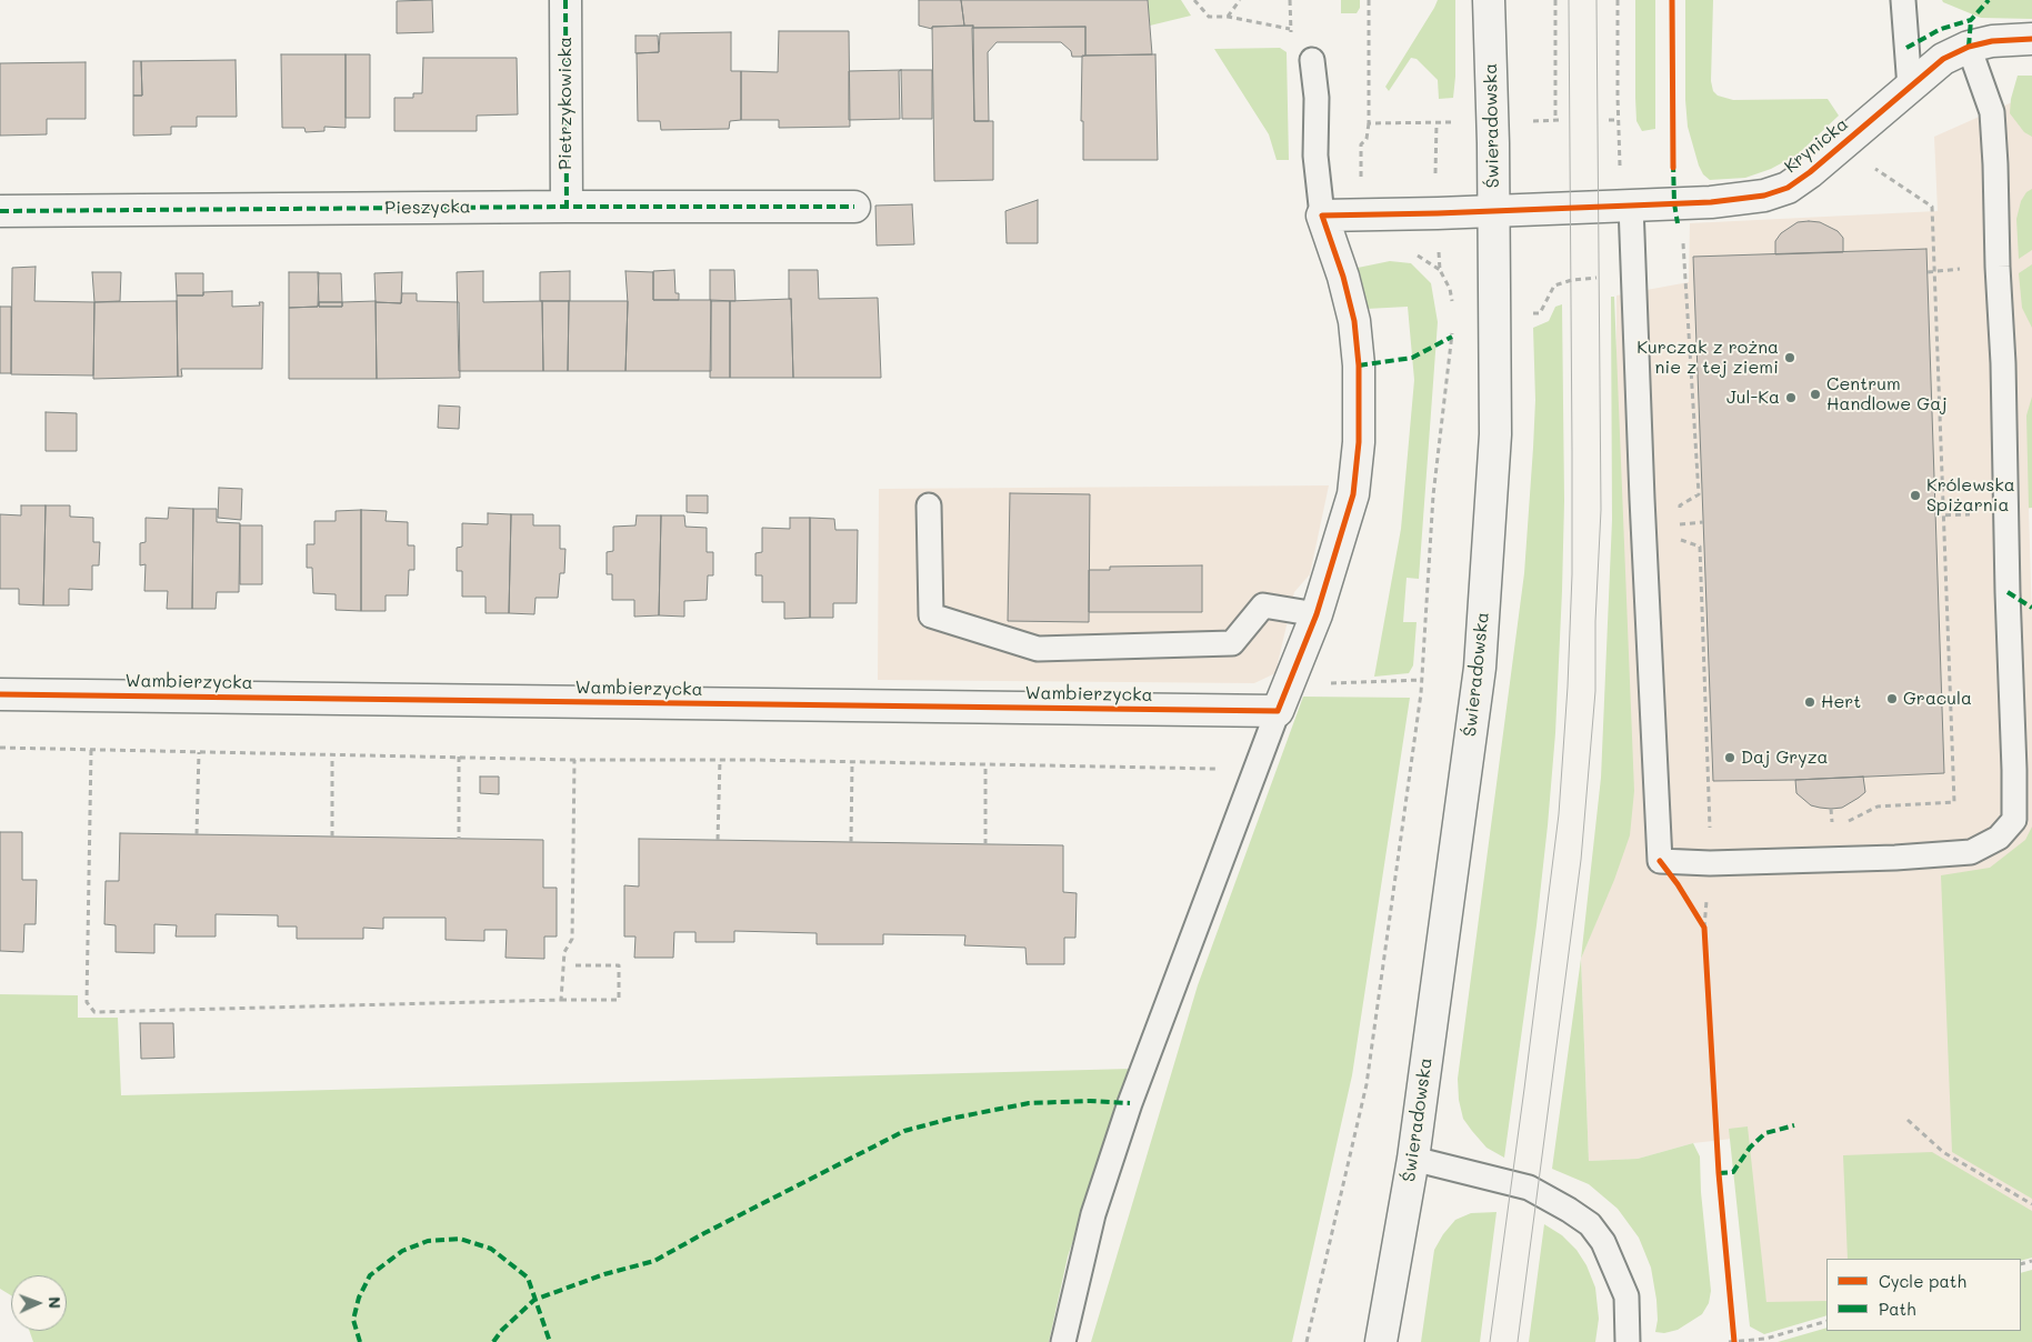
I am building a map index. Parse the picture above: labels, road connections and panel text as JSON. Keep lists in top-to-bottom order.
{
  "streets": {
    "street": [
      "Pietrzykowicka",
      "Świeradowska",
      "Krynicka",
      "Pieszycka",
      "Wambierzycka"
    ]
  },
  "crossings": [
    ["Pietrzykowicka", "Pieszycka"],
    ["Świeradowska", "Krynicka"]
  ],
  "places": [
    "Kurczak z rożna nie z tej ziemi",
    "Centrum Handlowe Gaj",
    "Jul-Ka",
    "Królewska Spiżarnia",
    "Gracula",
    "Hert",
    "Daj Gryza"
  ],
  "legend": ["Cycle path", "Path"],
  "north": "right"
}
